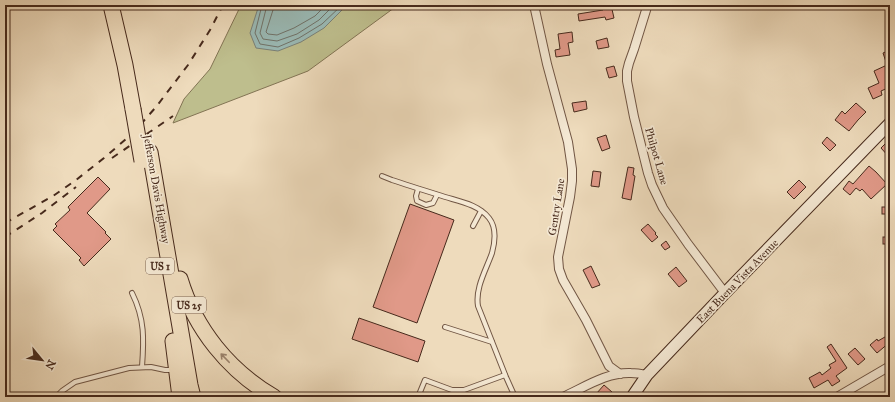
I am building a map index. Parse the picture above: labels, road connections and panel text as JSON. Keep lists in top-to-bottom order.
{
  "streets": {
    "highway": ["Jefferson Davis Highway", "US 1", "US 25"],
    "main road": ["East Buena Vista Avenue"],
    "street": ["Philpot Lane", "Gentry Lane"]
  },
  "crossings": [
    ["Philpot Lane", "East Buena Vista Avenue"],
    ["Jefferson Davis Highway", "US 25"]
  ],
  "north": "bottom right"
}
